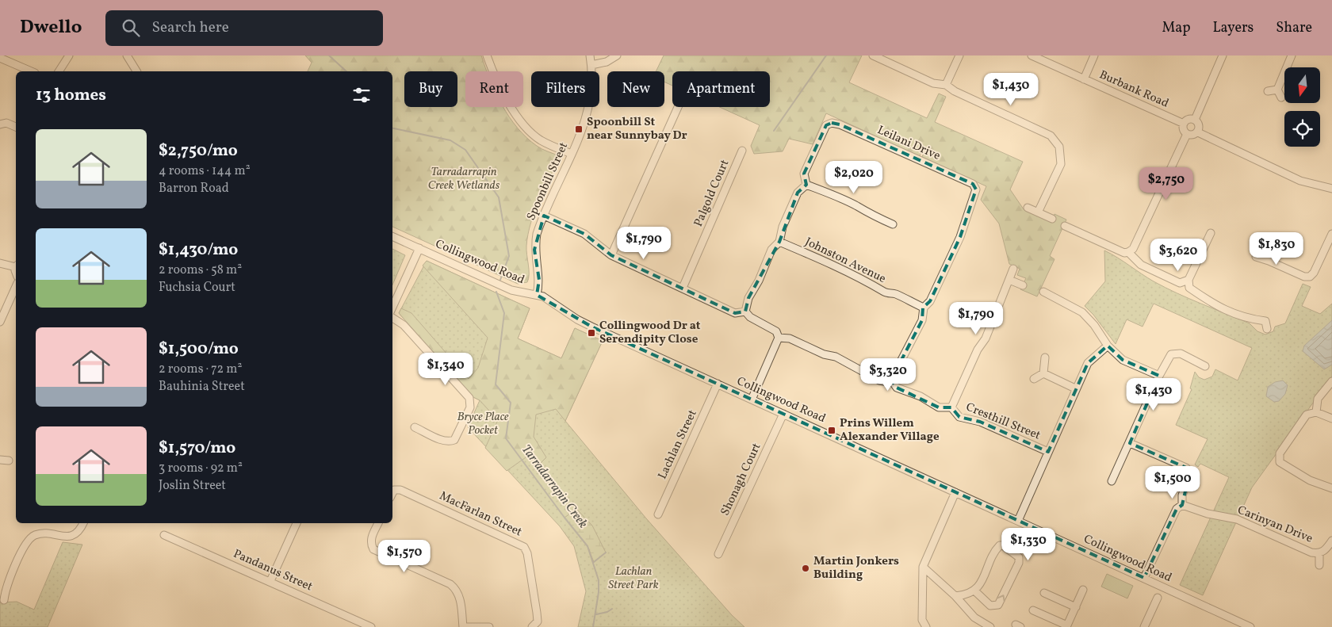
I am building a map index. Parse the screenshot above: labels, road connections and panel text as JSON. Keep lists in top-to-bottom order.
{
  "streets": {
    "street": [
      "Burbank Road",
      "Leilani Drive",
      "Spoonbill Street",
      "Palgold Court",
      "Johnston Avenue",
      "Collingwood Road",
      "Cresthill Street",
      "Lachlan Street",
      "Shonagh Court",
      "MacFarlan Street",
      "Carinyan Drive",
      "Pandanus Street"
    ]
  },
  "crossings": [
    ["Leilani Drive", "Johnston Avenue"],
    ["Leilani Drive", "Cresthill Street"],
    ["Spoonbill Street", "Collingwood Road"],
    ["Collingwood Road", "Lachlan Street"],
    ["Collingwood Road", "Shonagh Court"]
  ],
  "water": ["Tarradarrapin Creek"],
  "parks": ["Tarradarrapin Creek Wetlands", "Bryce Place Pocket", "Lachlan Street Park"],
  "places": {
    "transit": ["Spoonbill St near Sunnybay Dr", "Collingwood Dr at Serendipity Close", "Prins Willem Alexander Village"],
    "other": ["Martin Jonkers Building"]
  },
  "north": "bottom",
  "page": {
    "header": "Dwello",
    "search": "Search here",
    "nav": ["Map", "Layers", "Share"],
    "chip": [
      "Buy",
      "Rent",
      "Filters",
      "New",
      "Apartment"
    ],
    "heading": "13 homes",
    "price": [
      "$1,430",
      "$2,020",
      "$2,750",
      "$1,790",
      "$1,830",
      "$3,620",
      "$1,790",
      "$1,340",
      "$3,320",
      "$1,430",
      "$1,500",
      "$1,330",
      "$1,570"
    ],
    "list": [
      {
        "name": "$2,750/mo",
        "note": "4 rooms · 144 m² · Barron Road"
      },
      {
        "name": "$1,430/mo",
        "note": "2 rooms · 58 m² · Fuchsia Court"
      },
      {
        "name": "$1,500/mo",
        "note": "2 rooms · 72 m² · Bauhinia Street"
      },
      {
        "name": "$1,570/mo",
        "note": "3 rooms · 92 m² · Joslin Street"
      }
    ]
  }
}
